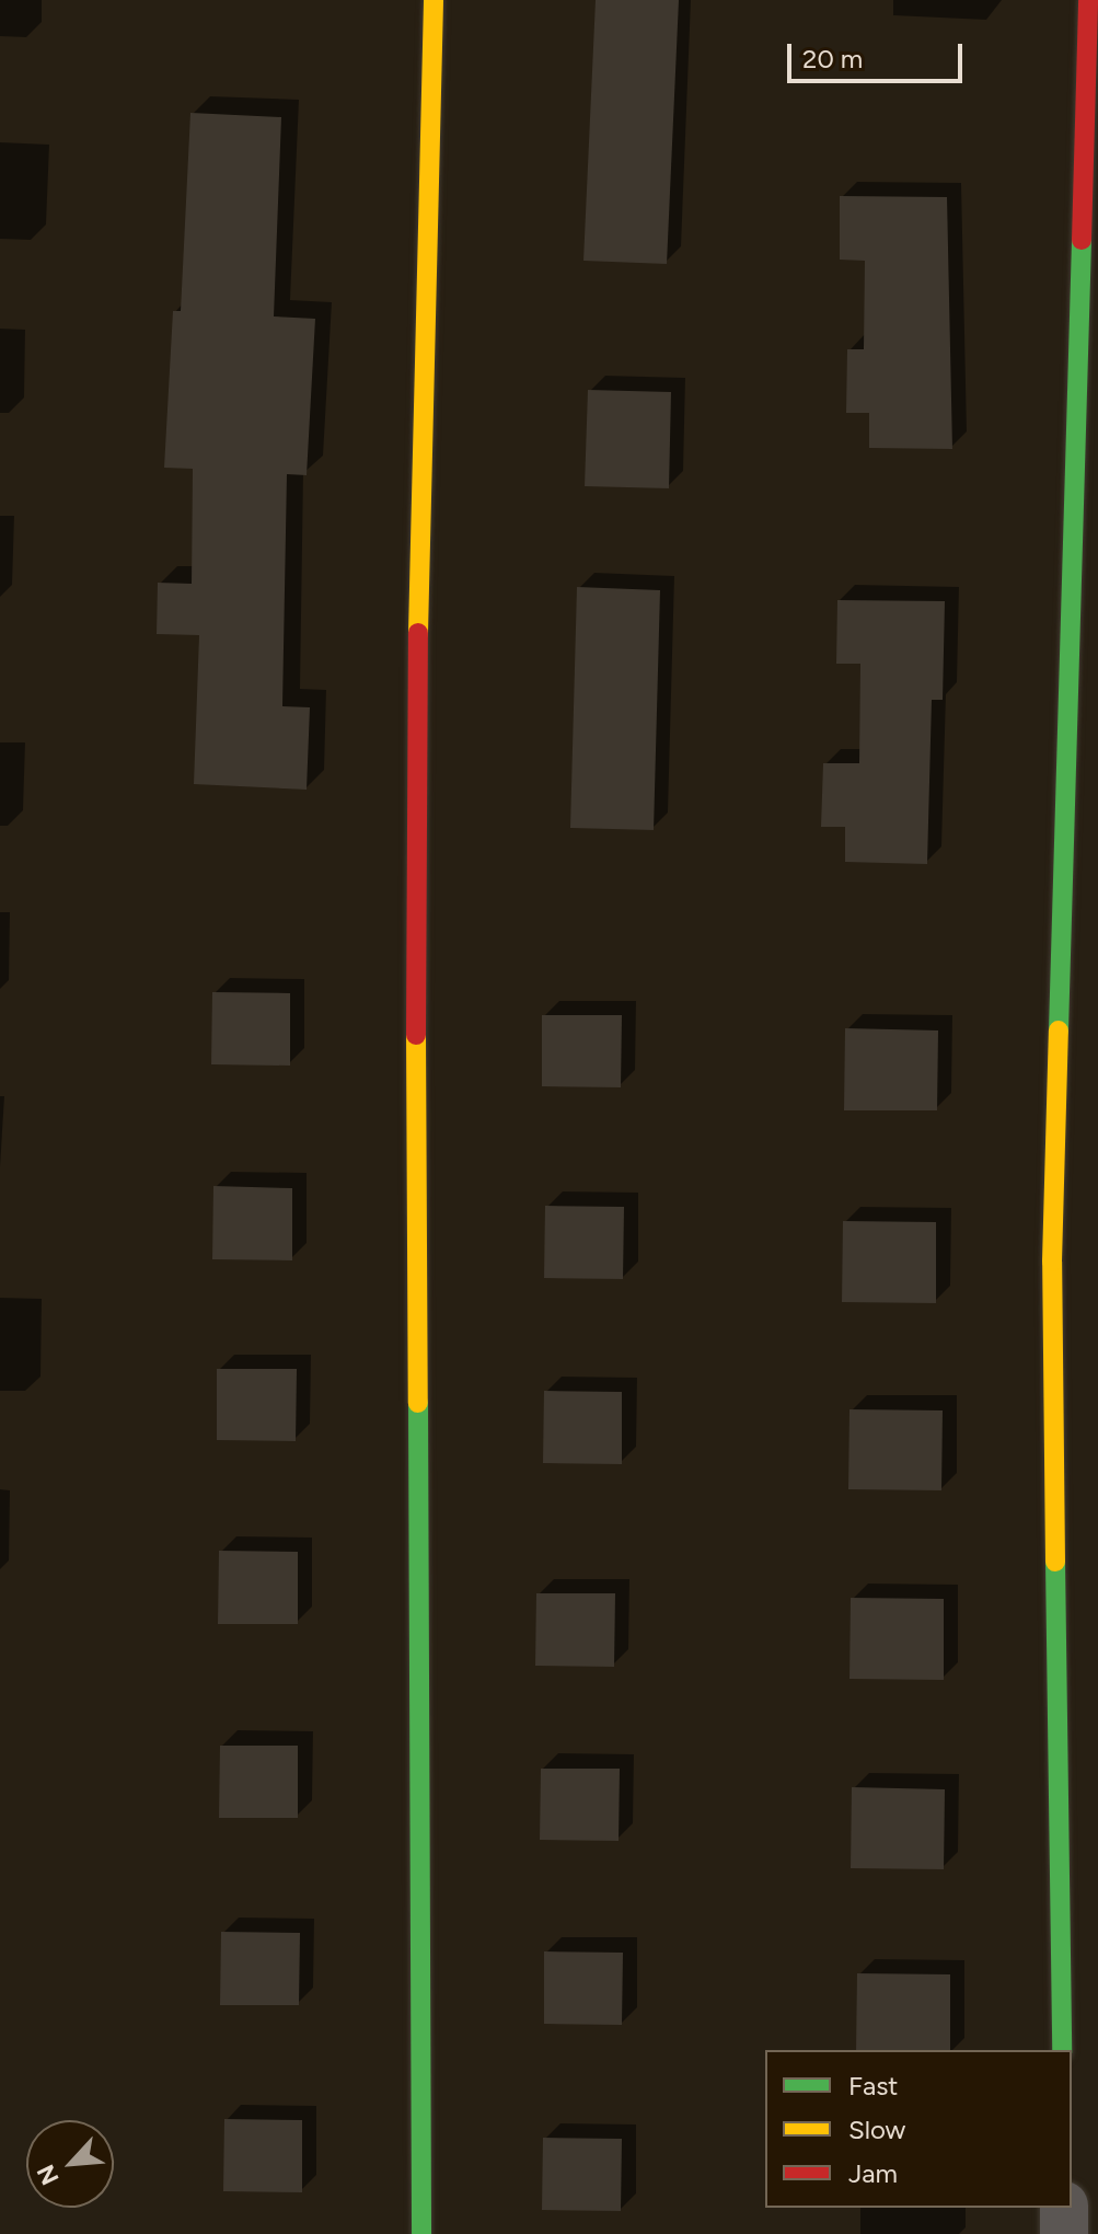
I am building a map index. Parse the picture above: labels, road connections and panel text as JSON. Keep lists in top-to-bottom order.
{
  "legend": ["Fast", "Slow", "Jam"],
  "scale_bar": "20 m",
  "north": "bottom left"
}
